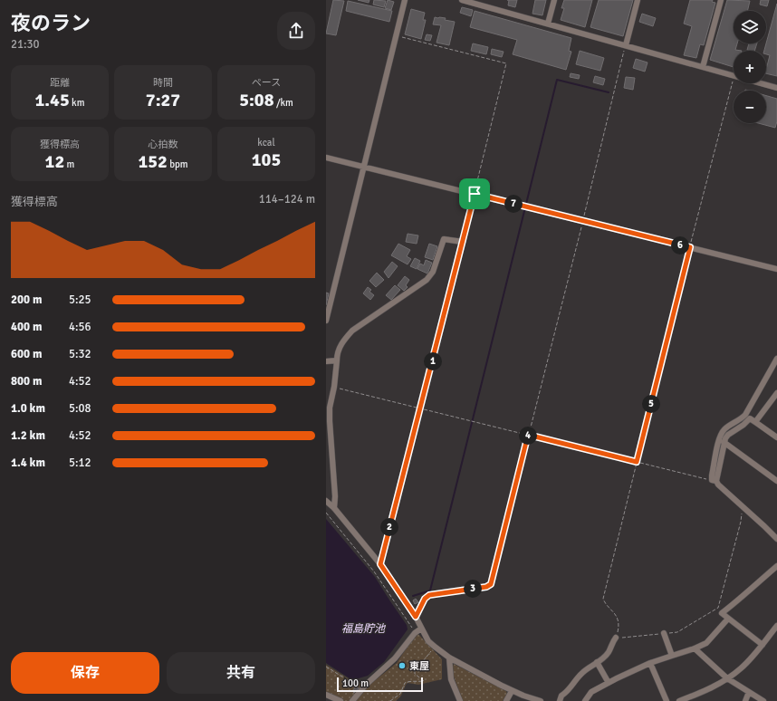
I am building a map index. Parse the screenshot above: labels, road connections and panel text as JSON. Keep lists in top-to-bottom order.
{
  "water": ["福島貯池"],
  "places": ["東屋"],
  "scale_bar": "100 m",
  "page": {
    "heading": ["夜のラン", "21:30"],
    "map_buttons": ["+", "−"],
    "stats": [
      ["距離", "1.45 km"],
      ["時間", "7:27"],
      ["ペース", "5:08 /km"],
      ["獲得標高", "12 m"],
      ["心拍数", "152 bpm"],
      ["kcal", "105"]
    ],
    "chart": ["獲得標高", "114–124 m"],
    "pins": [
      "7",
      "6",
      "1",
      "5",
      "4",
      "2",
      "3"
    ],
    "list": [
      {
        "name": "200 m",
        "note": "5:25"
      },
      {
        "name": "400 m",
        "note": "4:56"
      },
      {
        "name": "600 m",
        "note": "5:32"
      },
      {
        "name": "800 m",
        "note": "4:52"
      },
      {
        "name": "1.0 km",
        "note": "5:08"
      },
      {
        "name": "1.2 km",
        "note": "4:52"
      },
      {
        "name": "1.4 km",
        "note": "5:12"
      }
    ],
    "buttons": ["保存", "共有"],
    "scale": "100 m"
  }
}
